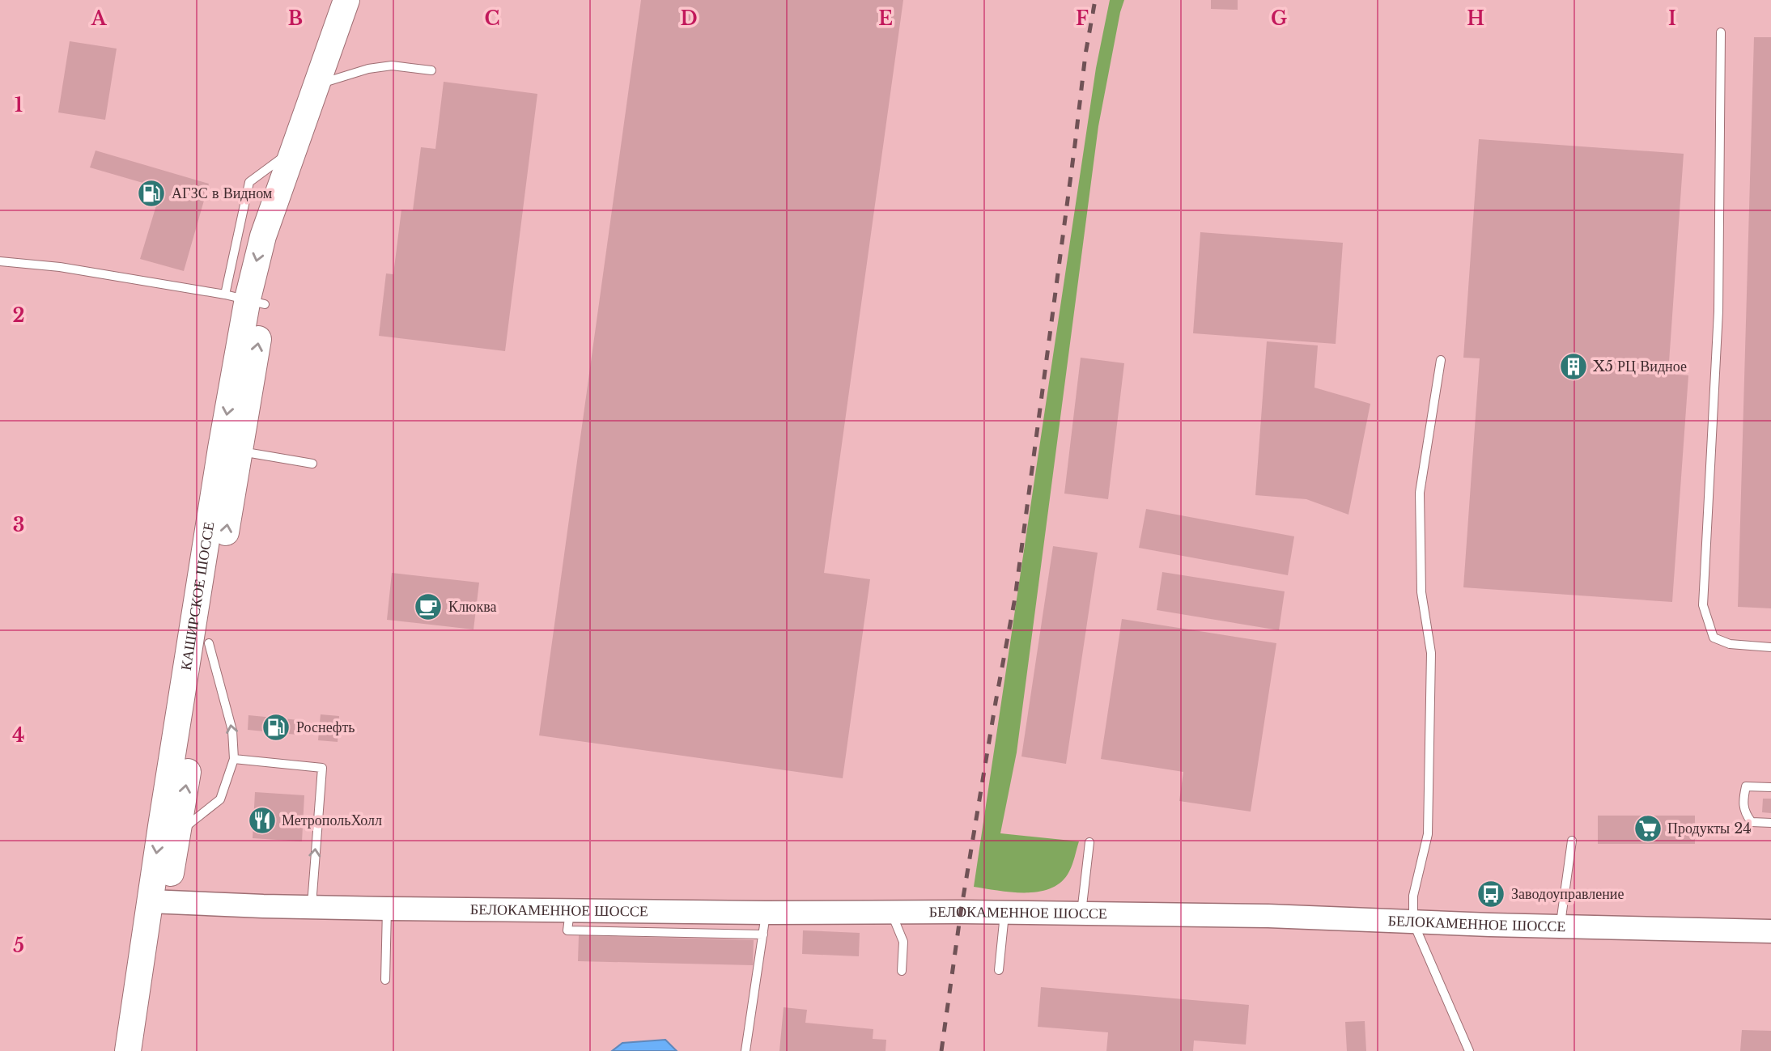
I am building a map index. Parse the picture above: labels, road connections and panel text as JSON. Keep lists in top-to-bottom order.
{
  "streets": {
    "main road": ["КАШИРСКОЕ ШОССЕ", "БЕЛОКАМЕННОЕ ШОССЕ"]
  },
  "crossings": [
    ["КАШИРСКОЕ ШОССЕ", "БЕЛОКАМЕННОЕ ШОССЕ"]
  ],
  "places": {
    "fuel station": ["АГЗС в Видном", "Роснефть"],
    "building": ["X5 РЦ Видное"],
    "cafe": ["Клюква"],
    "restaurant": ["МетропольХолл"],
    "supermarket": ["Продукты 24"],
    "bus stop": ["Заводоуправление"]
  },
  "grid": {
    "columns": [
      "A",
      "B",
      "C",
      "D",
      "E",
      "F",
      "G",
      "H",
      "I"
    ],
    "rows": [
      "1",
      "2",
      "3",
      "4",
      "5"
    ]
  }
}
